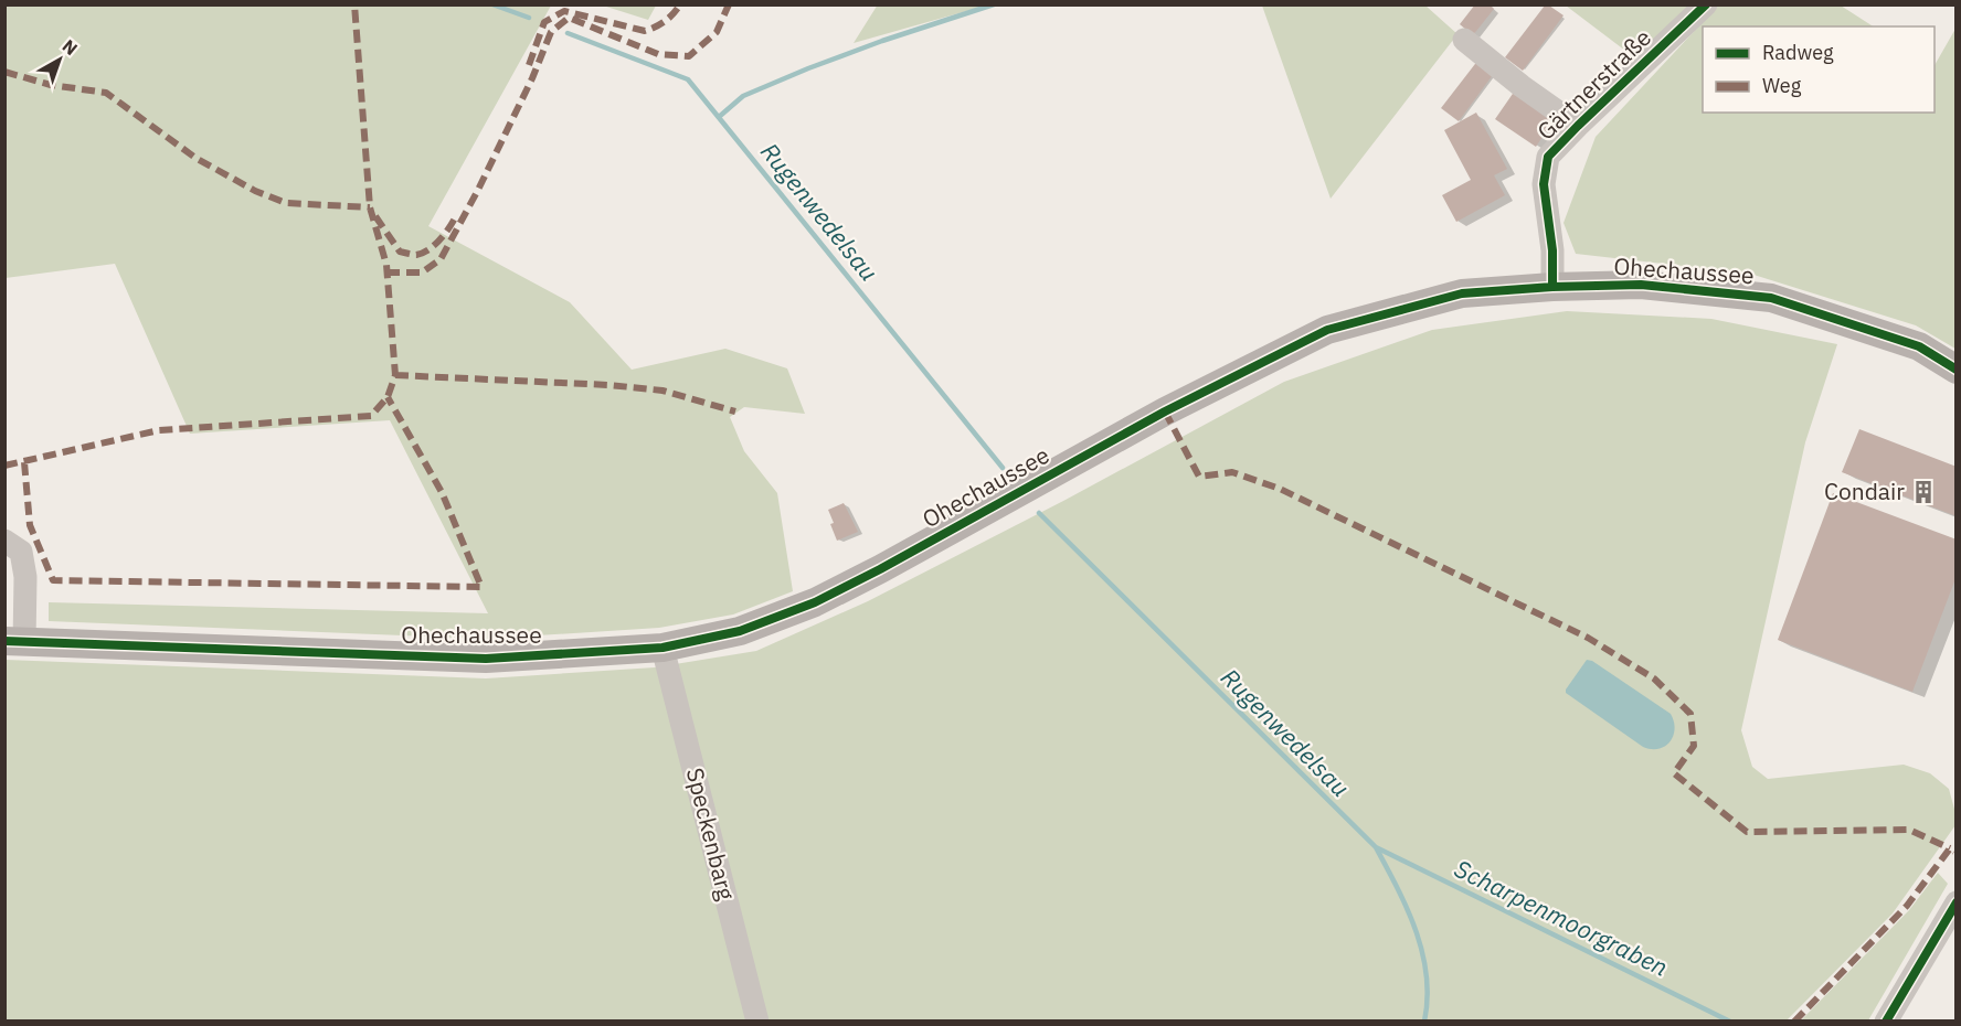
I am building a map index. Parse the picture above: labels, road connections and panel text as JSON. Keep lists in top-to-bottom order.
{
  "streets": {
    "main road": ["Ohechaussee"],
    "street": ["Gärtnerstraße", "Speckenbarg"]
  },
  "crossings": [
    ["Gärtnerstraße", "Ohechaussee"],
    ["Ohechaussee", "Speckenbarg"]
  ],
  "water": ["Rugenwedelsau", "Scharpenmoorgraben"],
  "places": {
    "building": ["Condair"]
  },
  "legend": ["Radweg", "Weg"],
  "north": "top right"
}
